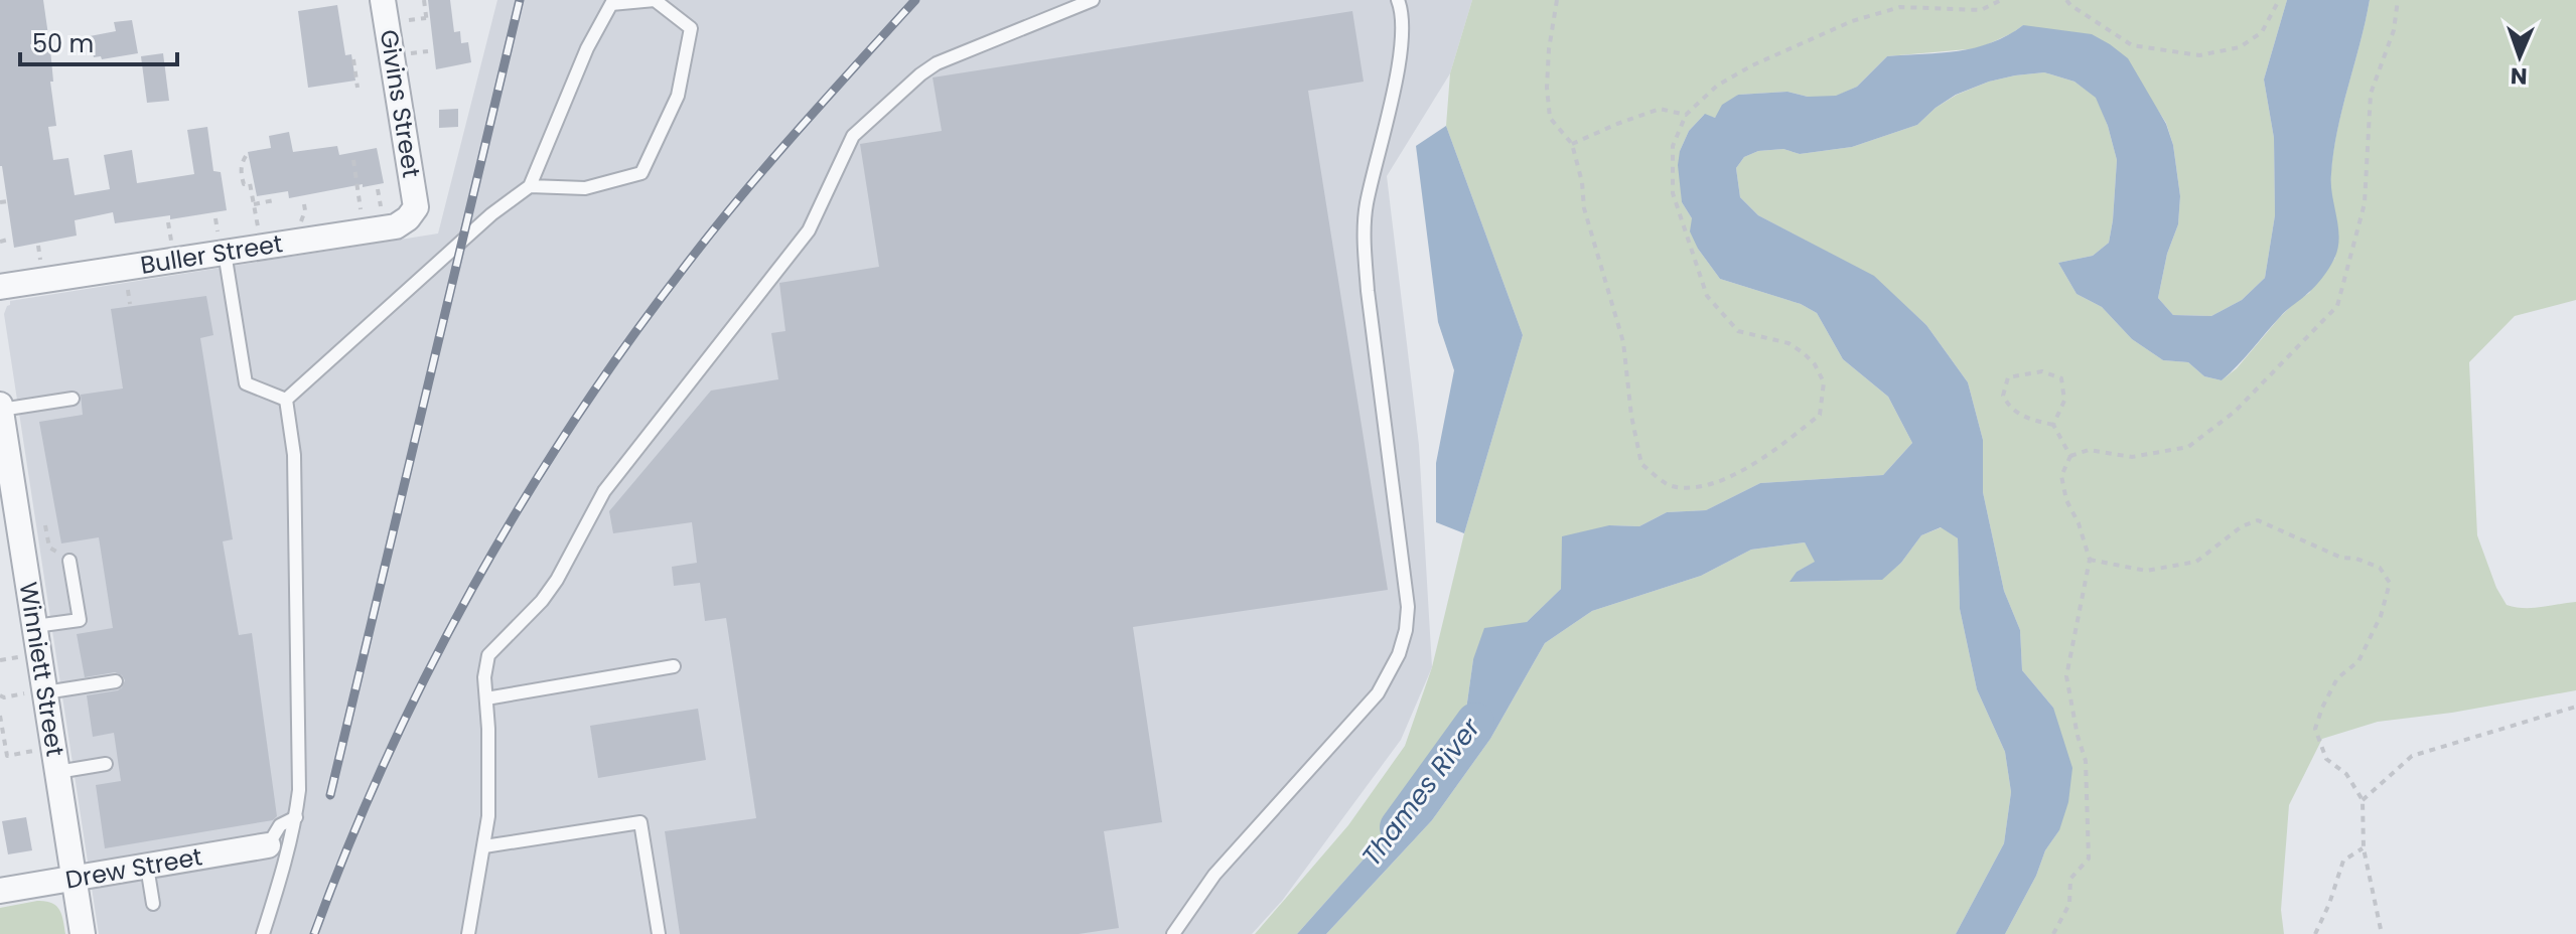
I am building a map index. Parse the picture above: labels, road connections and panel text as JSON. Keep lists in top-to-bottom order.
{
  "streets": {
    "street": [
      "Givins Street",
      "Buller Street",
      "Winniett Street",
      "Drew Street"
    ]
  },
  "crossings": [
    ["Givins Street", "Buller Street"],
    ["Winniett Street", "Drew Street"]
  ],
  "water": ["Thames River"],
  "scale_bar": "50 m",
  "north": "bottom"
}
